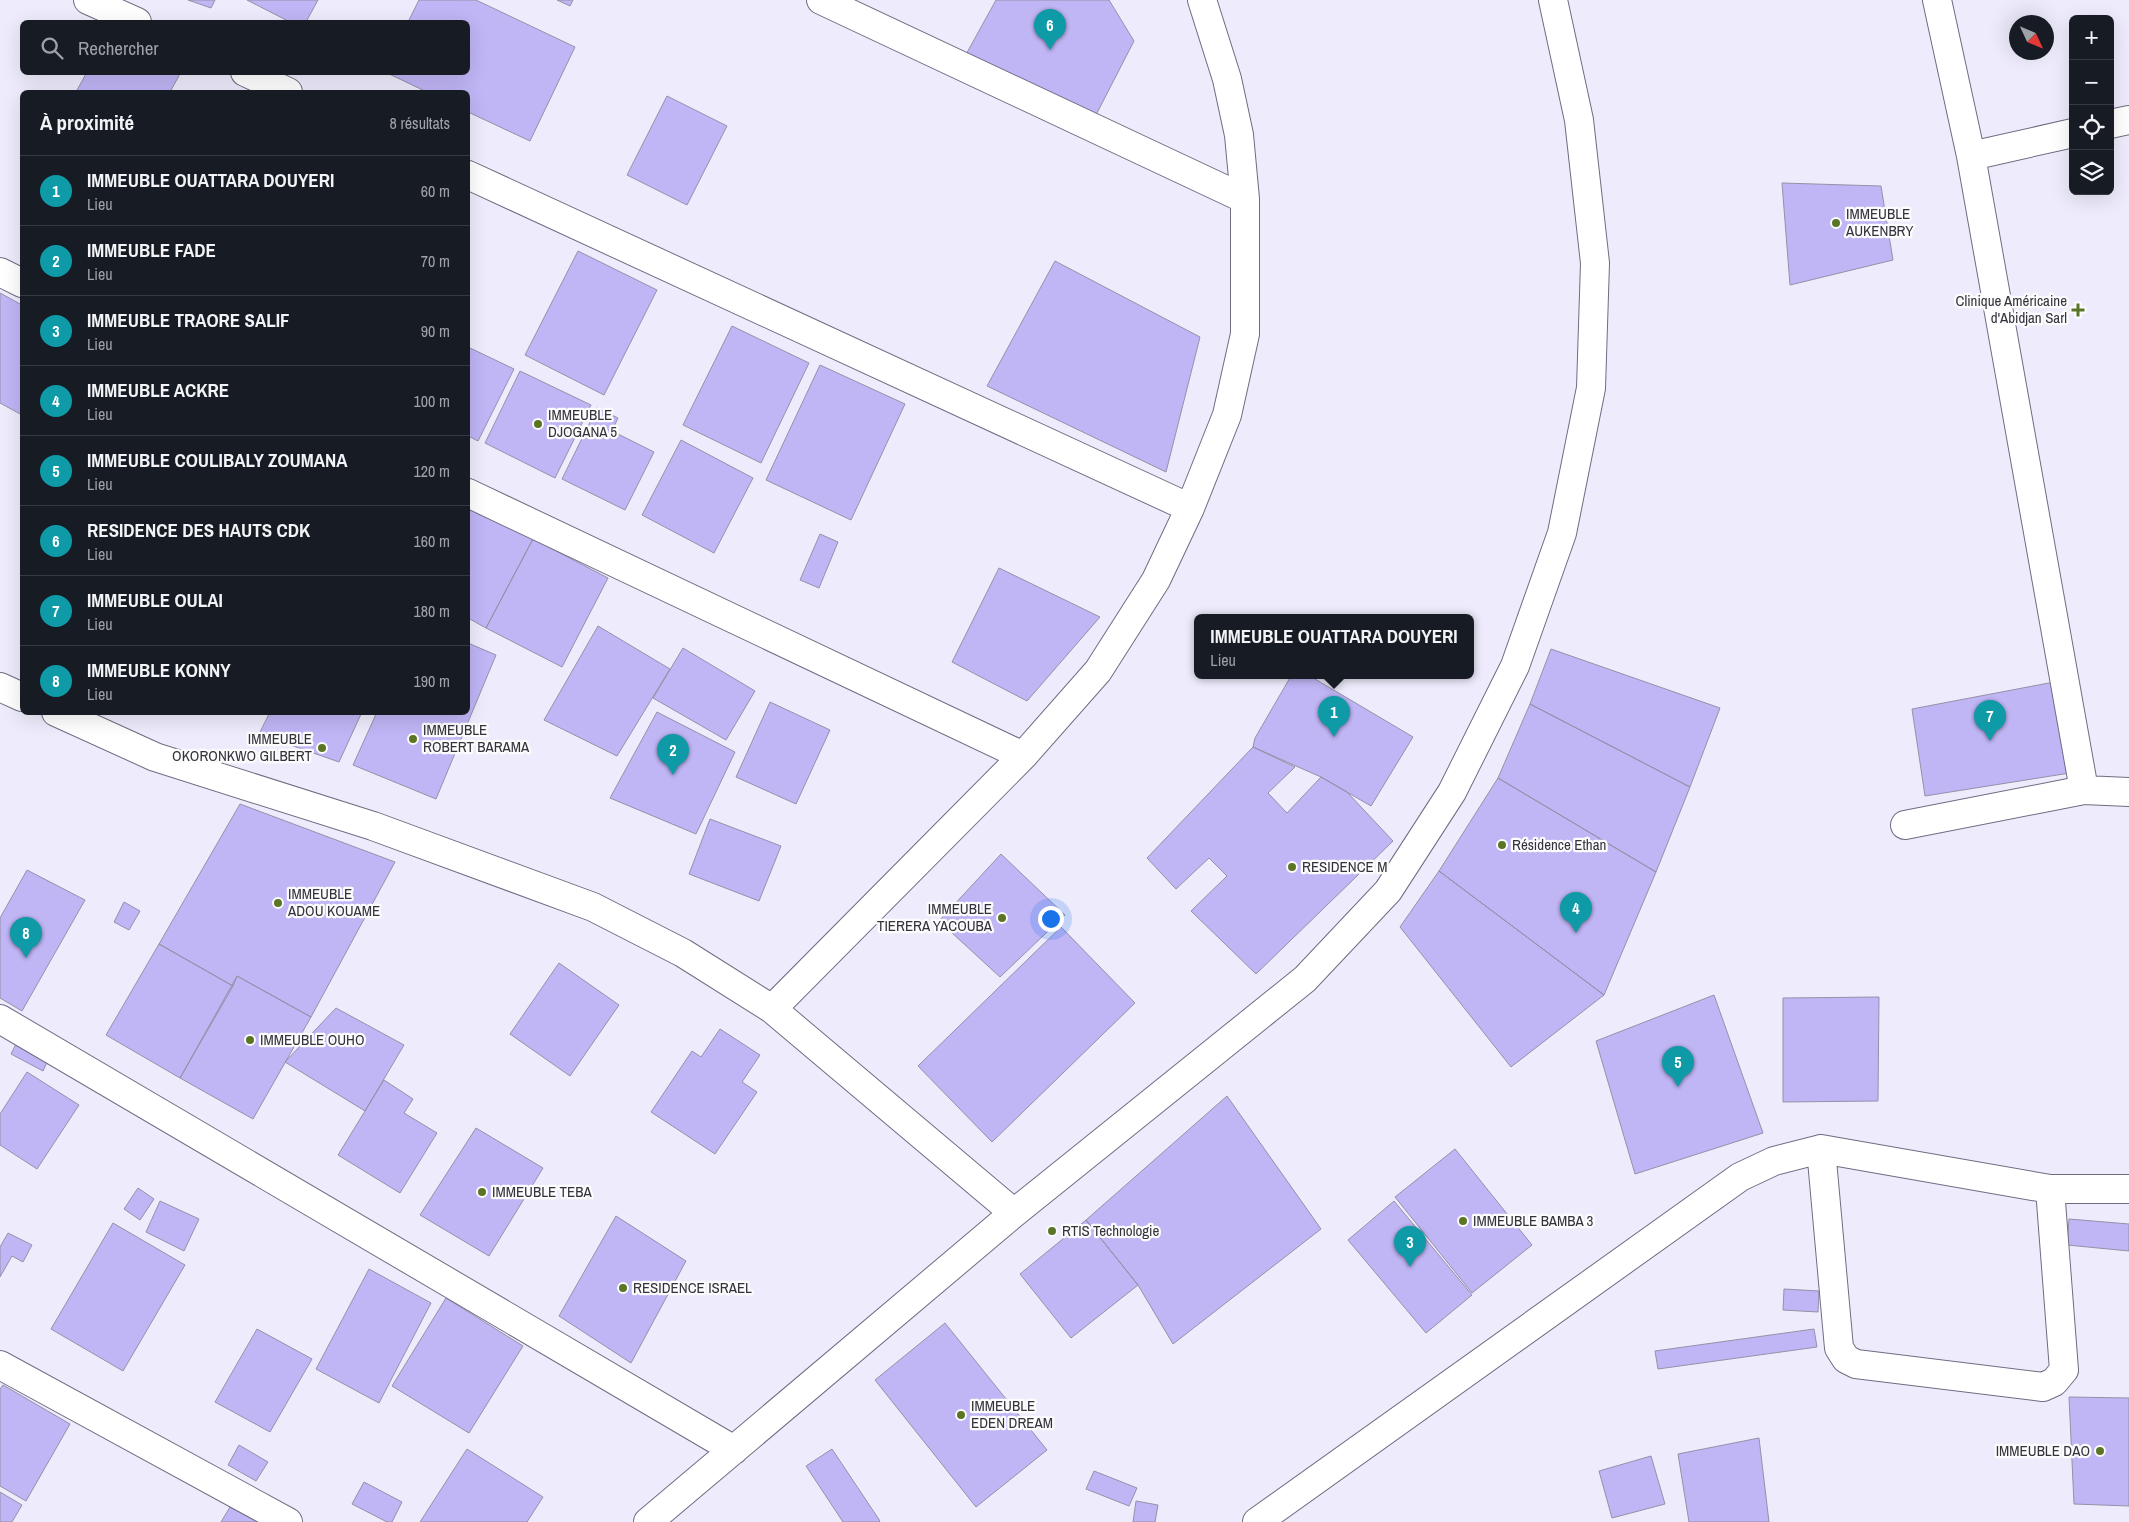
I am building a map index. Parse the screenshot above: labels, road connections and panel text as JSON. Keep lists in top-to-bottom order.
{
  "places": {
    "other": [
      "IMMEUBLE AUKENBRY",
      "IMMEUBLE DJOGANA 5",
      "IMMEUBLE ROBERT BARAMA",
      "IMMEUBLE OKORONKWO GILBERT",
      "Résidence Ethan",
      "RESIDENCE M",
      "IMMEUBLE ADOU KOUAME",
      "IMMEUBLE TIERERA YACOUBA",
      "IMMEUBLE OUHO",
      "IMMEUBLE TEBA",
      "IMMEUBLE BAMBA 3",
      "RTIS Technologie",
      "RESIDENCE ISRAEL",
      "IMMEUBLE EDEN DREAM",
      "IMMEUBLE DAO"
    ],
    "health": ["Clinique Américaine d'Abidjan Sarl"]
  },
  "north": "bottom right",
  "page": {
    "pins": [
      "6",
      "1",
      "7",
      "2",
      "4",
      "8",
      "5",
      "3"
    ],
    "map_buttons": ["+", "−"],
    "search": "Rechercher",
    "heading": ["À proximité", "8 résultats"],
    "list": [
      {
        "mark": "1",
        "name": "IMMEUBLE OUATTARA DOUYERI",
        "note": "Lieu",
        "value": "60 m"
      },
      {
        "mark": "2",
        "name": "IMMEUBLE FADE",
        "note": "Lieu",
        "value": "70 m"
      },
      {
        "mark": "3",
        "name": "IMMEUBLE TRAORE SALIF",
        "note": "Lieu",
        "value": "90 m"
      },
      {
        "mark": "4",
        "name": "IMMEUBLE ACKRE",
        "note": "Lieu",
        "value": "100 m"
      },
      {
        "mark": "5",
        "name": "IMMEUBLE COULIBALY ZOUMANA",
        "note": "Lieu",
        "value": "120 m"
      },
      {
        "mark": "6",
        "name": "RESIDENCE DES HAUTS CDK",
        "note": "Lieu",
        "value": "160 m"
      },
      {
        "mark": "7",
        "name": "IMMEUBLE OULAI",
        "note": "Lieu",
        "value": "180 m"
      },
      {
        "mark": "8",
        "name": "IMMEUBLE KONNY",
        "note": "Lieu",
        "value": "190 m"
      }
    ],
    "popup": ["IMMEUBLE OUATTARA DOUYERI", "Lieu"]
  }
}
